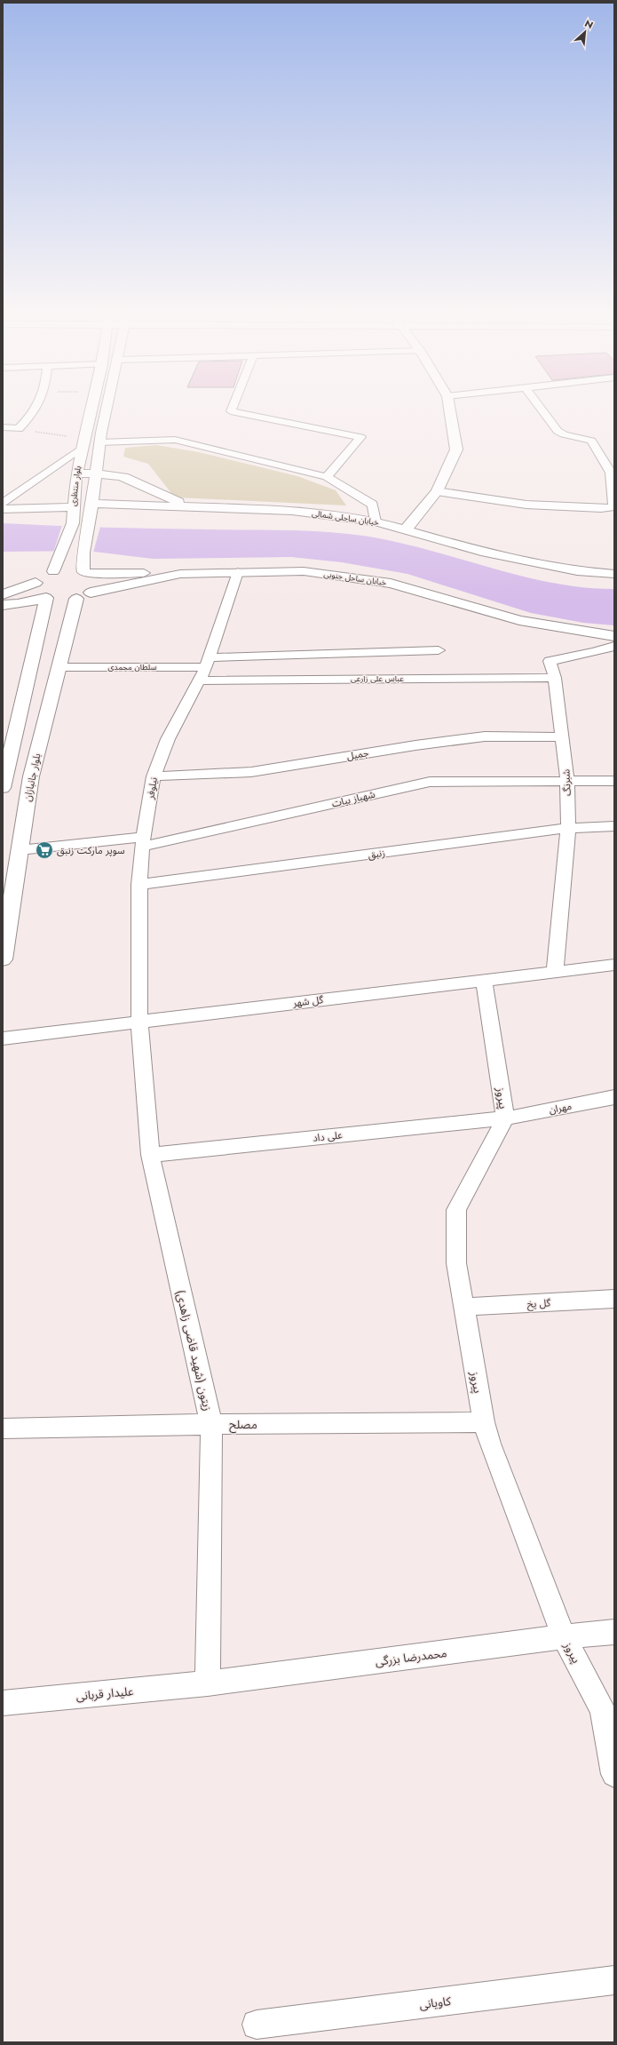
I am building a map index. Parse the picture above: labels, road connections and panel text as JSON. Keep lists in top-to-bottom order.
{
  "streets": {
    "main road": [
      "بلوار منتظری",
      "خیابان ساحلی شمالی",
      "خیابان ساحل جنوبی",
      "بلوار جانبازان"
    ],
    "street": [
      "سلطان محمدی",
      "عباس علی زارعی",
      "جمیل",
      "شبرنگ",
      "نیلوفر",
      "شهباز بیات",
      "زنبق",
      "گل شهر",
      "پیروز",
      "مهران",
      "علی داد",
      "گل یخ",
      "زیتون (شهید قاضی زاهدی)",
      "مصلح",
      "محمدرضا بزرگی",
      "علیدار قربانی",
      "کاویانی"
    ]
  },
  "crossings": [
    ["بلوار منتظری", "خیابان ساحلی شمالی"],
    ["بلوار منتظری", "بلوار جانبازان"],
    ["خیابان ساحل جنوبی", "بلوار جانبازان"],
    ["خیابان ساحل جنوبی", "نیلوفر"],
    ["سلطان محمدی", "بلوار جانبازان"],
    ["سلطان محمدی", "نیلوفر"],
    ["عباس علی زارعی", "شبرنگ"],
    ["عباس علی زارعی", "نیلوفر"],
    ["جمیل", "شبرنگ"],
    ["جمیل", "نیلوفر"],
    ["بلوار جانبازان", "شهباز بیات"],
    ["شبرنگ", "شهباز بیات"],
    ["شبرنگ", "زنبق"],
    ["شبرنگ", "گل شهر"],
    ["نیلوفر", "شهباز بیات"],
    ["نیلوفر", "زنبق"],
    ["نیلوفر", "گل شهر"],
    ["نیلوفر", "زیتون (شهید قاضی زاهدی)"],
    ["گل شهر", "پیروز"],
    ["گل شهر", "زیتون (شهید قاضی زاهدی)"],
    ["پیروز", "مهران"],
    ["پیروز", "علی داد"],
    ["پیروز", "گل یخ"],
    ["پیروز", "مصلح"],
    ["پیروز", "محمدرضا بزرگی"],
    ["مهران", "علی داد"],
    ["علی داد", "زیتون (شهید قاضی زاهدی)"],
    ["زیتون (شهید قاضی زاهدی)", "مصلح"],
    ["زیتون (شهید قاضی زاهدی)", "محمدرضا بزرگی"],
    ["زیتون (شهید قاضی زاهدی)", "علیدار قربانی"],
    ["محمدرضا بزرگی", "علیدار قربانی"]
  ],
  "places": {
    "supermarket": ["سوپر مارکت زنبق"]
  },
  "north": "top right"
}
